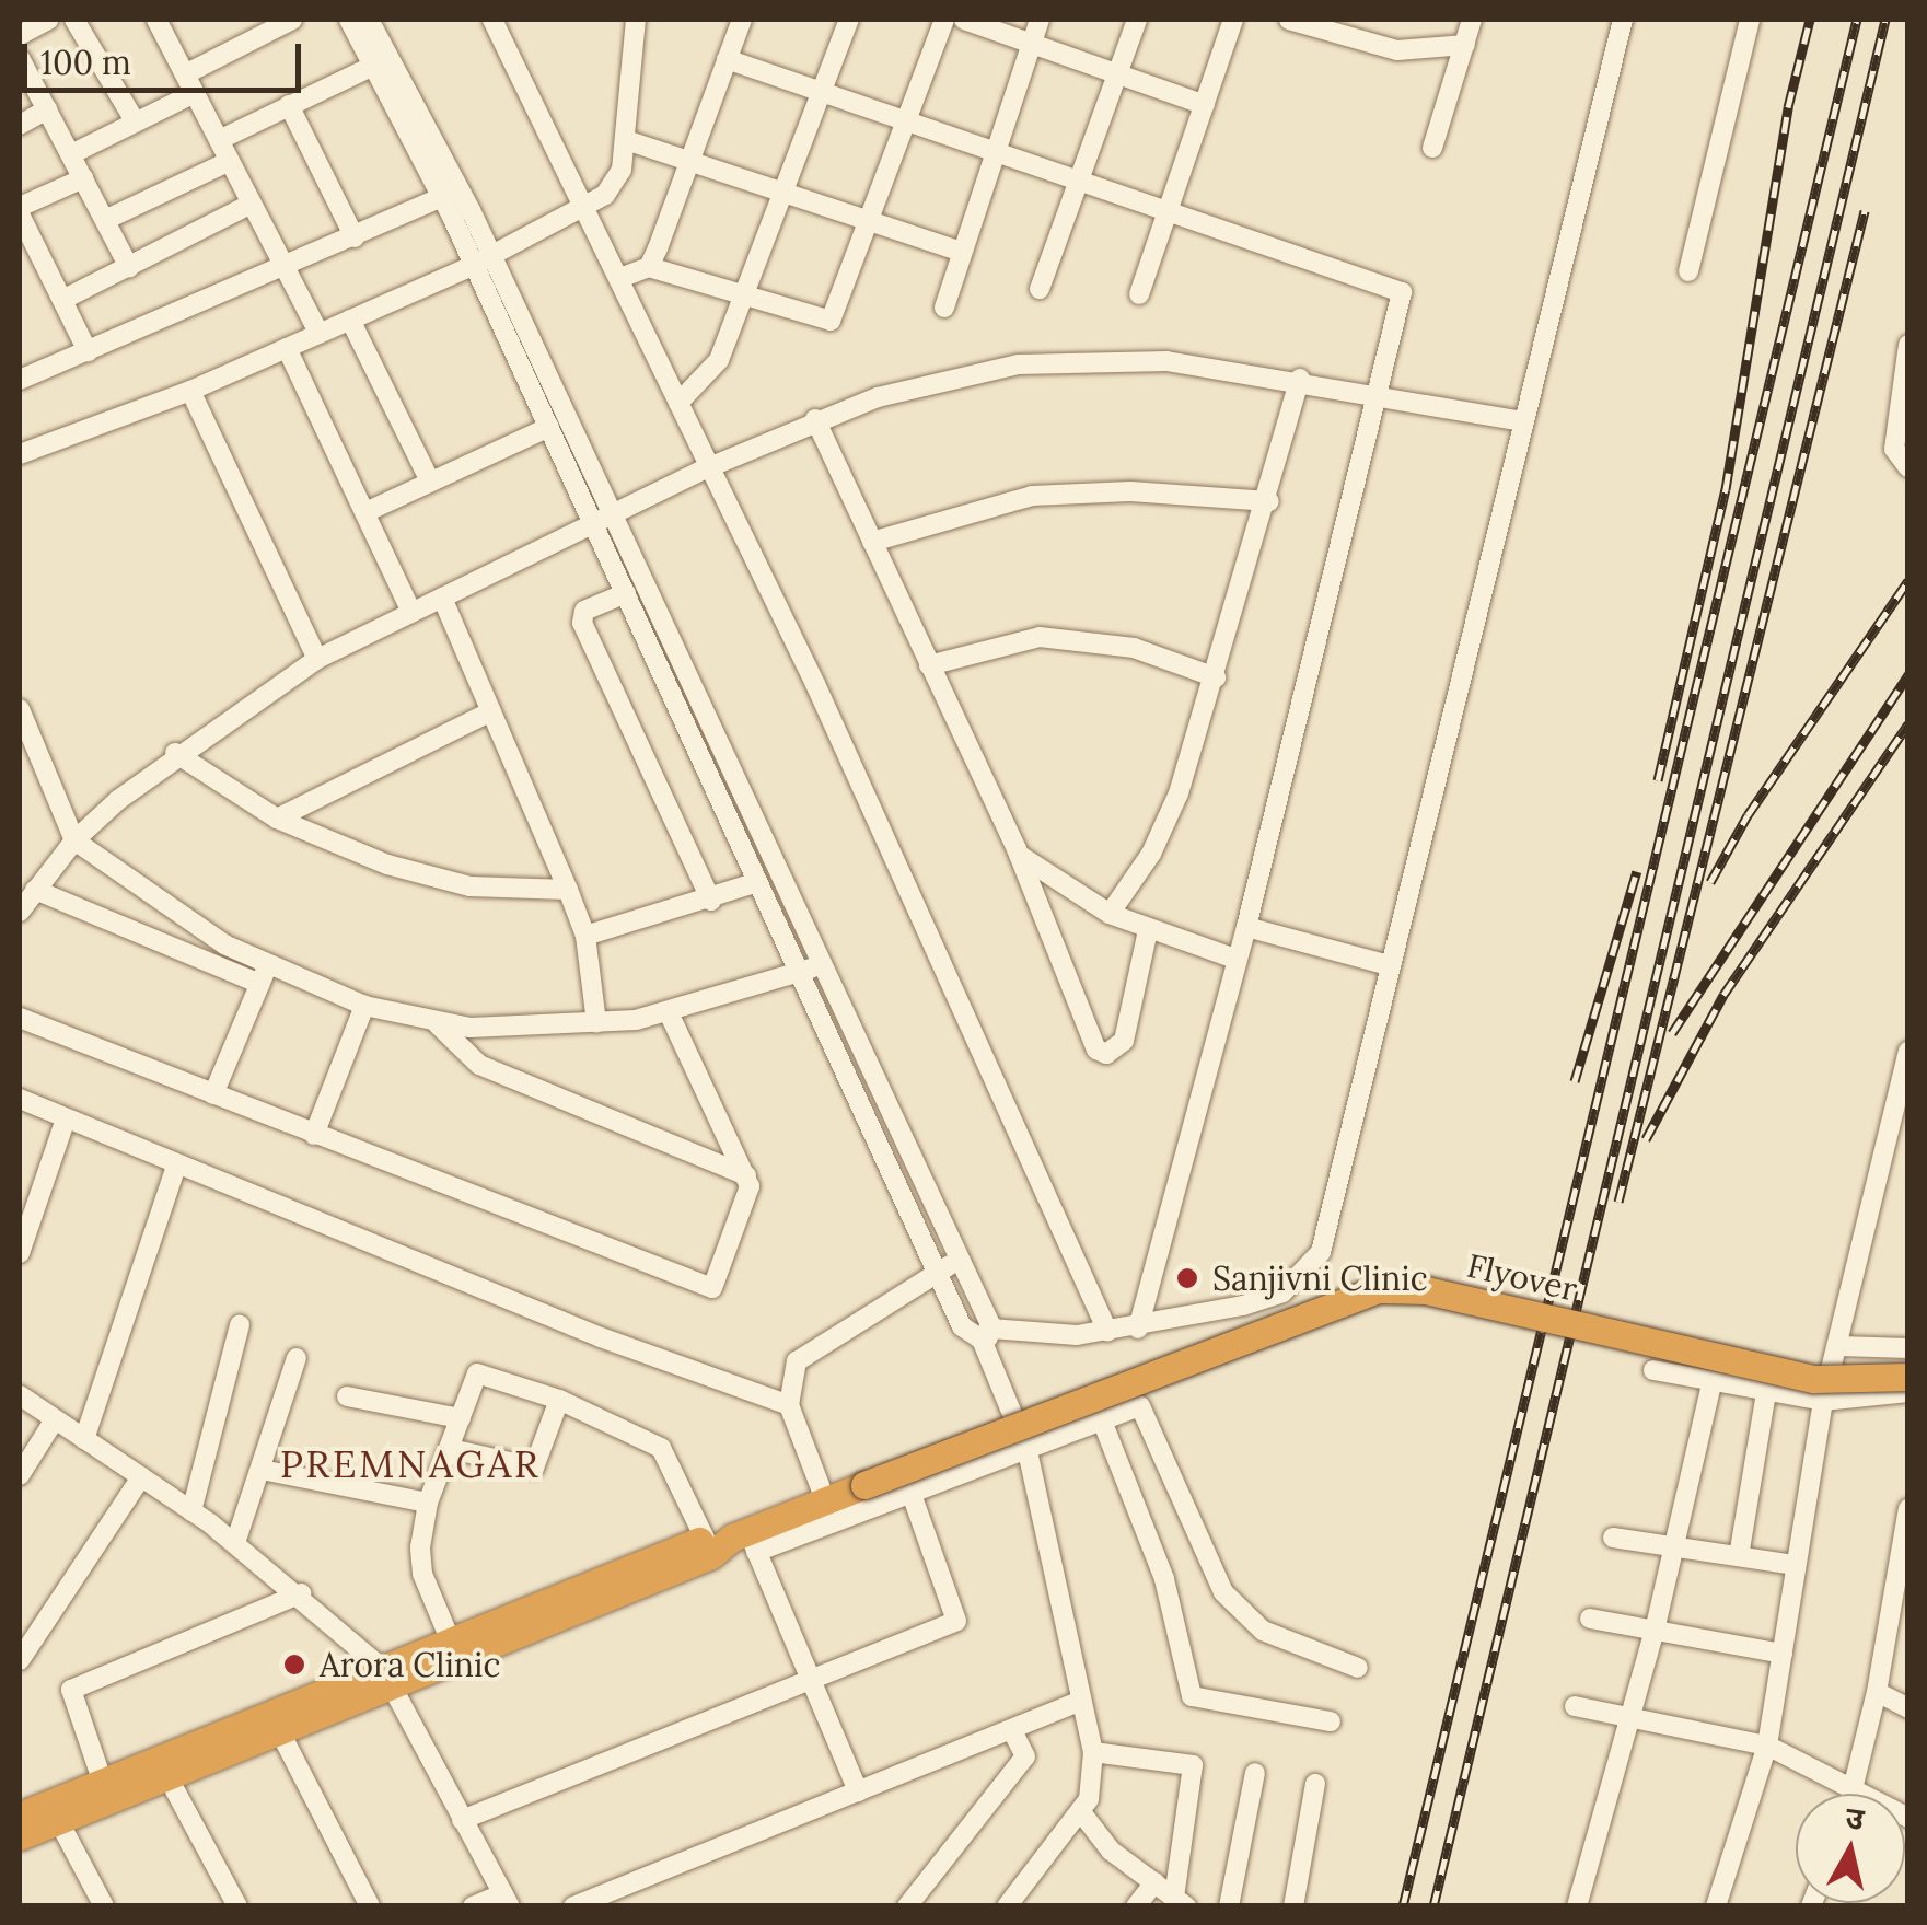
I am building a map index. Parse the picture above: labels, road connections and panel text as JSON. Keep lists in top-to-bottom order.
{
  "streets": {
    "highway": ["Flyover"]
  },
  "districts": ["PREMNAGAR"],
  "places": ["Sanjivni Clinic", "Arora Clinic"],
  "scale_bar": "100 m",
  "north": "top"
}
